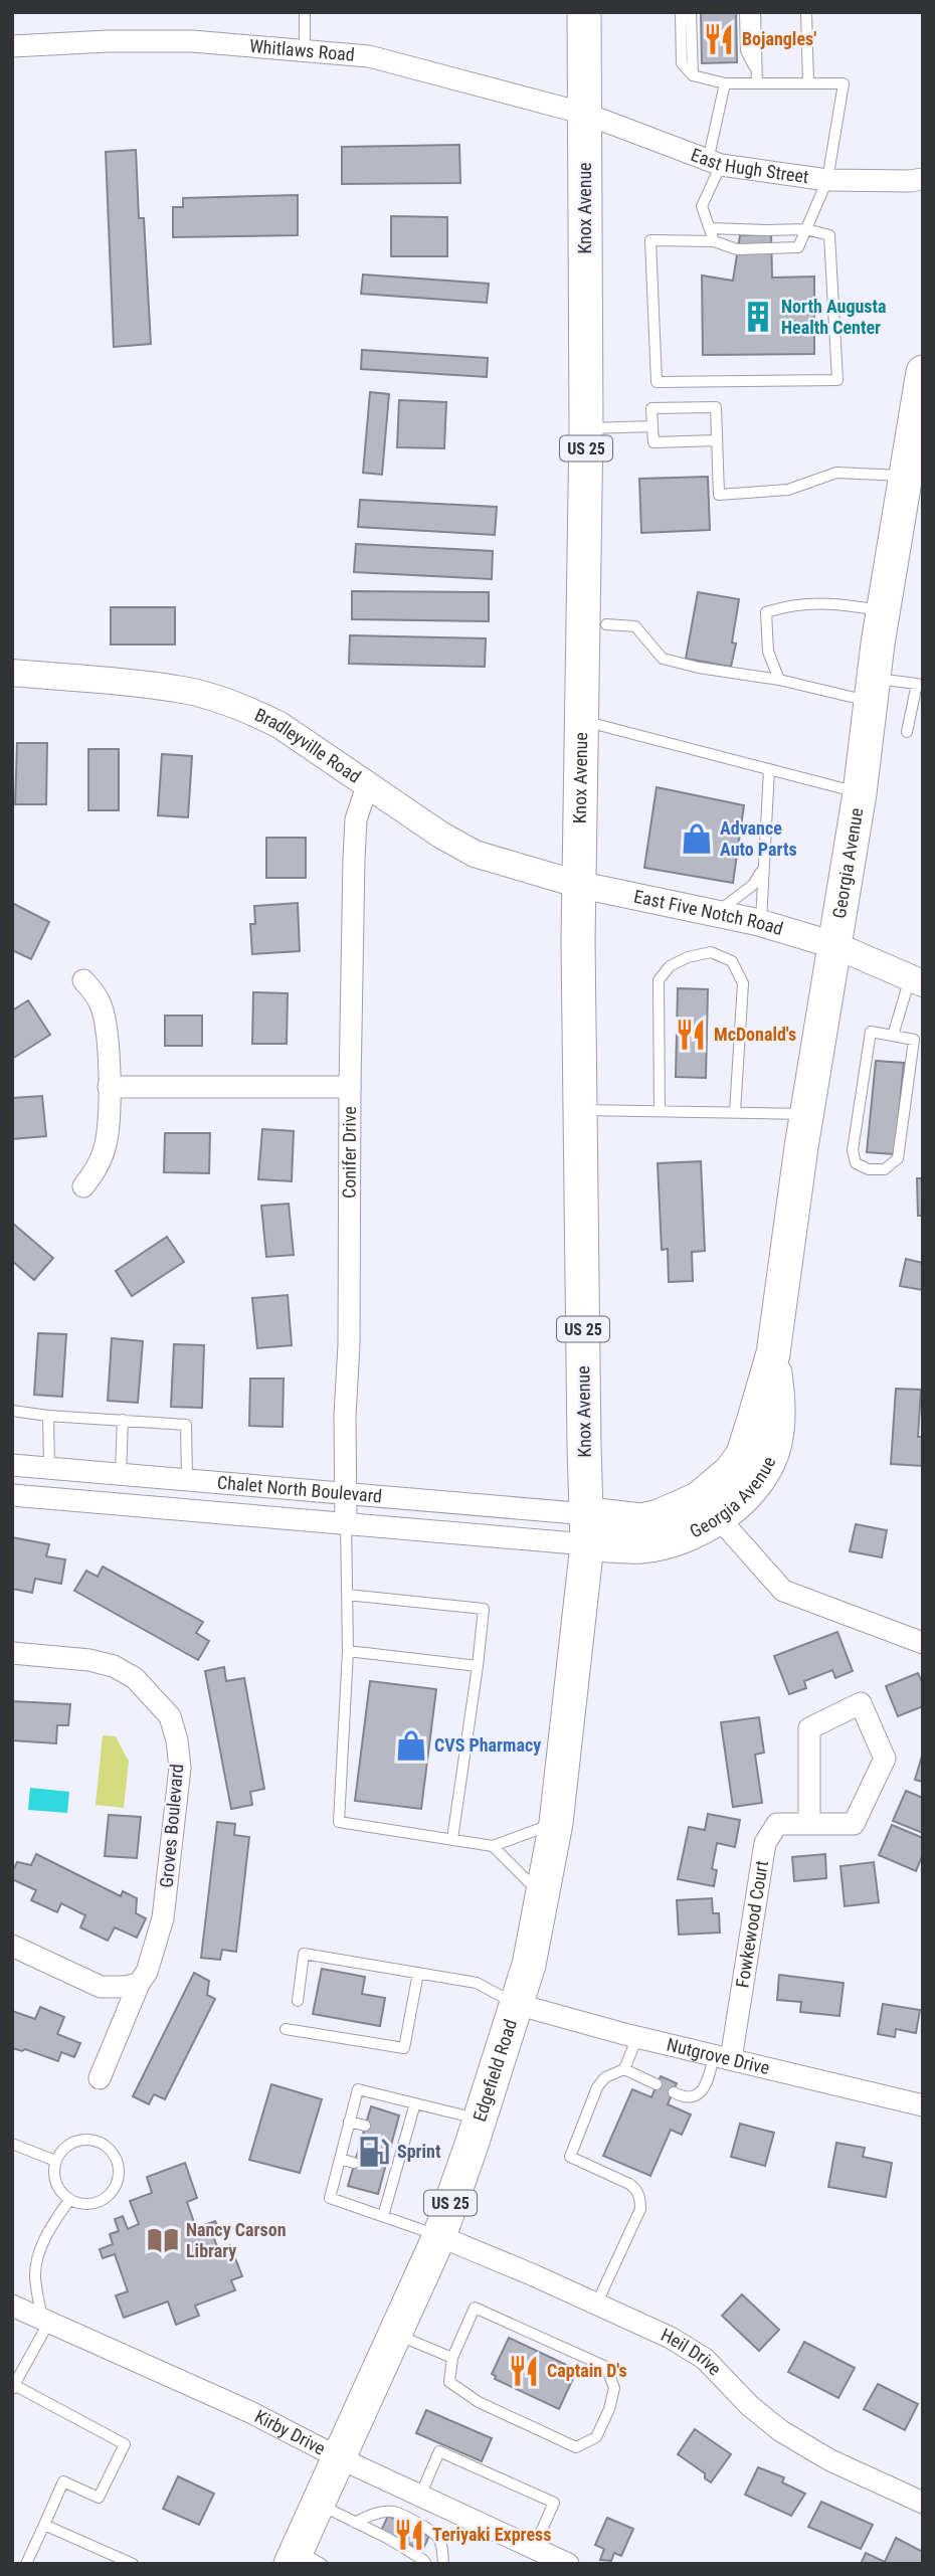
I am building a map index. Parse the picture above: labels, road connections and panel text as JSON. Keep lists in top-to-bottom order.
{
  "streets": {
    "main road": [
      "Knox Avenue",
      "US 25",
      "Georgia Avenue",
      "Edgefield Road"
    ],
    "street": [
      "Whitlaws Road",
      "East Hugh Street",
      "Bradleyville Road",
      "East Five Notch Road",
      "Conifer Drive",
      "Chalet North Boulevard",
      "Groves Boulevard",
      "Fowkewood Court",
      "Nutgrove Drive",
      "Heil Drive",
      "Kirby Drive"
    ]
  },
  "crossings": [
    ["Whitlaws Road", "East Hugh Street"],
    ["Whitlaws Road", "Knox Avenue"],
    ["East Hugh Street", "Knox Avenue"],
    ["Knox Avenue", "Bradleyville Road"],
    ["Knox Avenue", "Georgia Avenue"],
    ["Knox Avenue", "East Five Notch Road"],
    ["Knox Avenue", "Chalet North Boulevard"],
    ["Knox Avenue", "Edgefield Road"],
    ["Bradleyville Road", "East Five Notch Road"],
    ["Bradleyville Road", "Conifer Drive"],
    ["Georgia Avenue", "East Five Notch Road"],
    ["Georgia Avenue", "Chalet North Boulevard"],
    ["Georgia Avenue", "Edgefield Road"],
    ["Conifer Drive", "Chalet North Boulevard"],
    ["Chalet North Boulevard", "Edgefield Road"],
    ["Fowkewood Court", "Nutgrove Drive"],
    ["Nutgrove Drive", "Edgefield Road"],
    ["Edgefield Road", "Heil Drive"],
    ["Edgefield Road", "Kirby Drive"]
  ],
  "places": {
    "restaurant": [
      "Bojangles'",
      "McDonald's",
      "Captain D's",
      "Teriyaki Express"
    ],
    "building": ["North Augusta Health Center"],
    "shop": ["Advance Auto Parts", "CVS Pharmacy"],
    "fuel station": ["Sprint"],
    "library": ["Nancy Carson Library"]
  }
}
